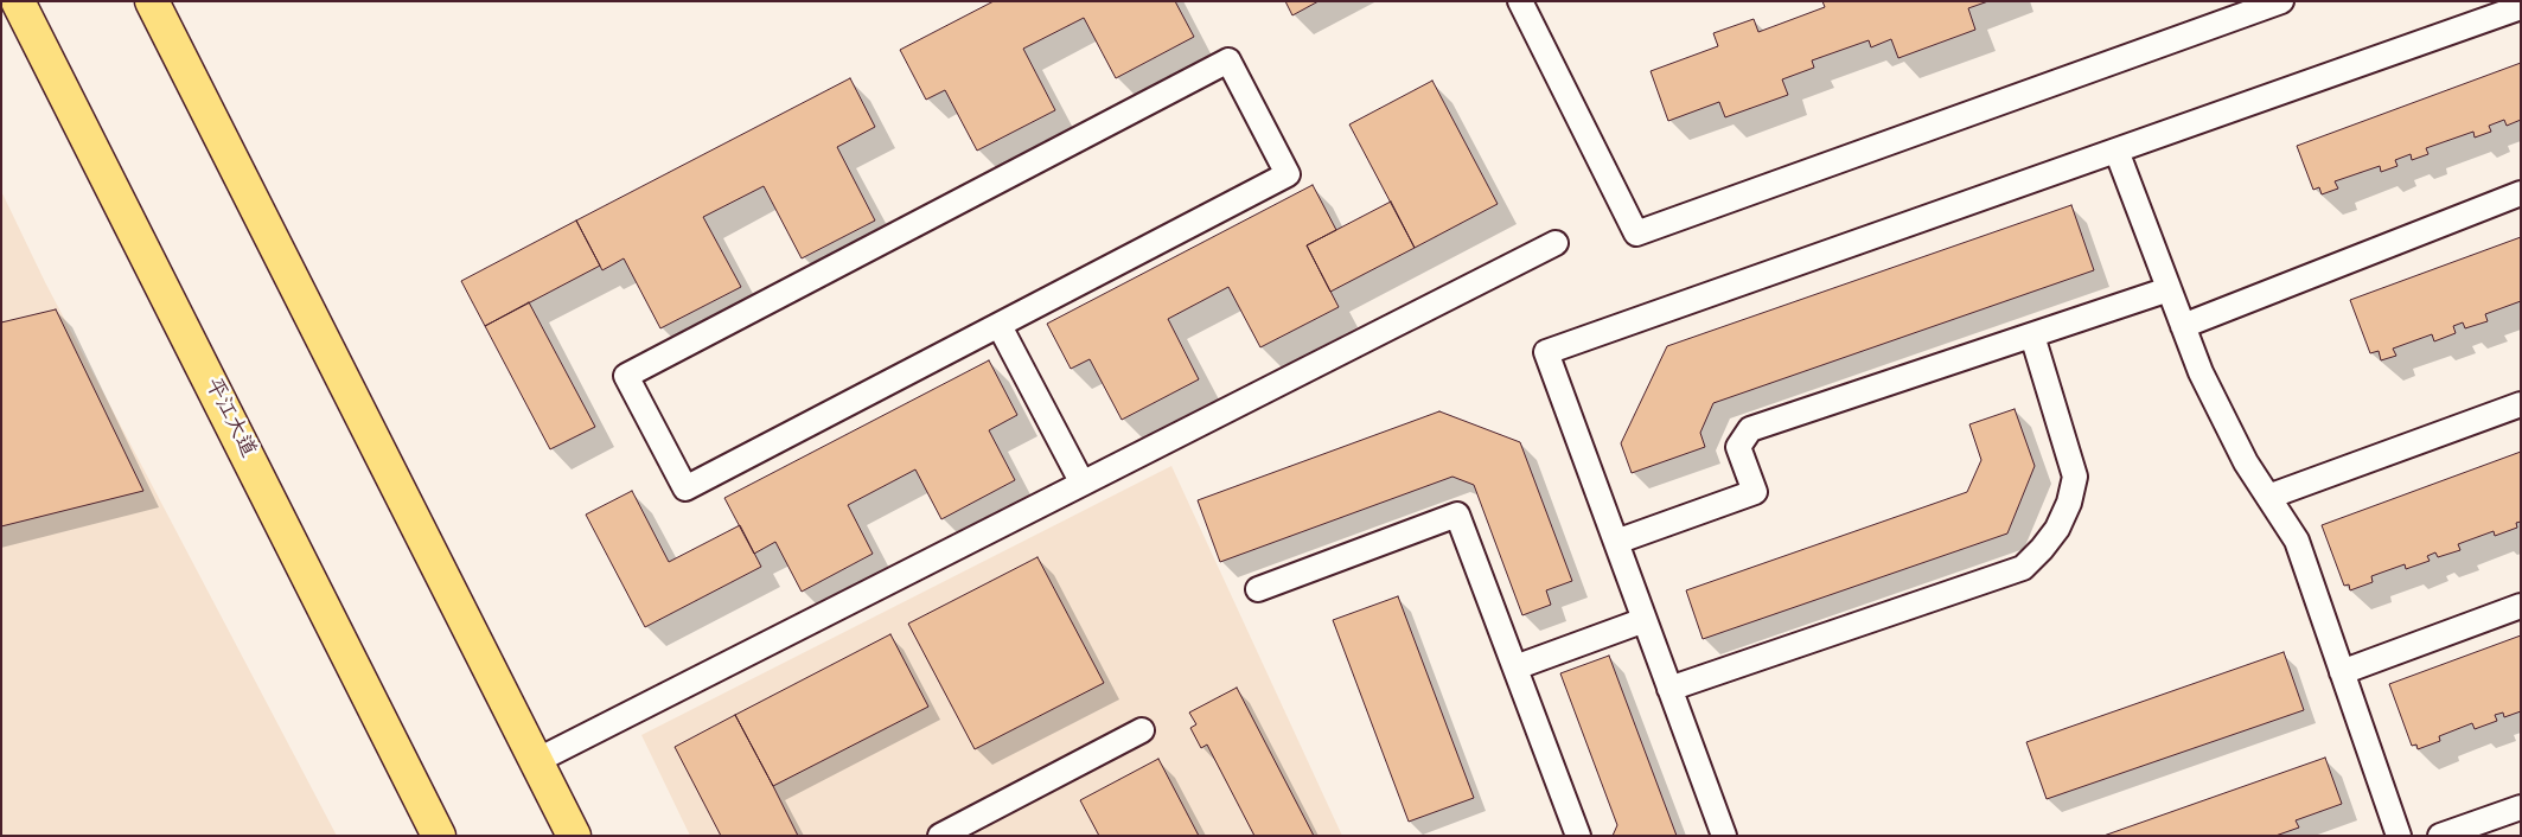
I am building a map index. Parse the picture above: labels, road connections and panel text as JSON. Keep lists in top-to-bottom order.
{
  "streets": {
    "highway": ["平江大道"]
  }
}
